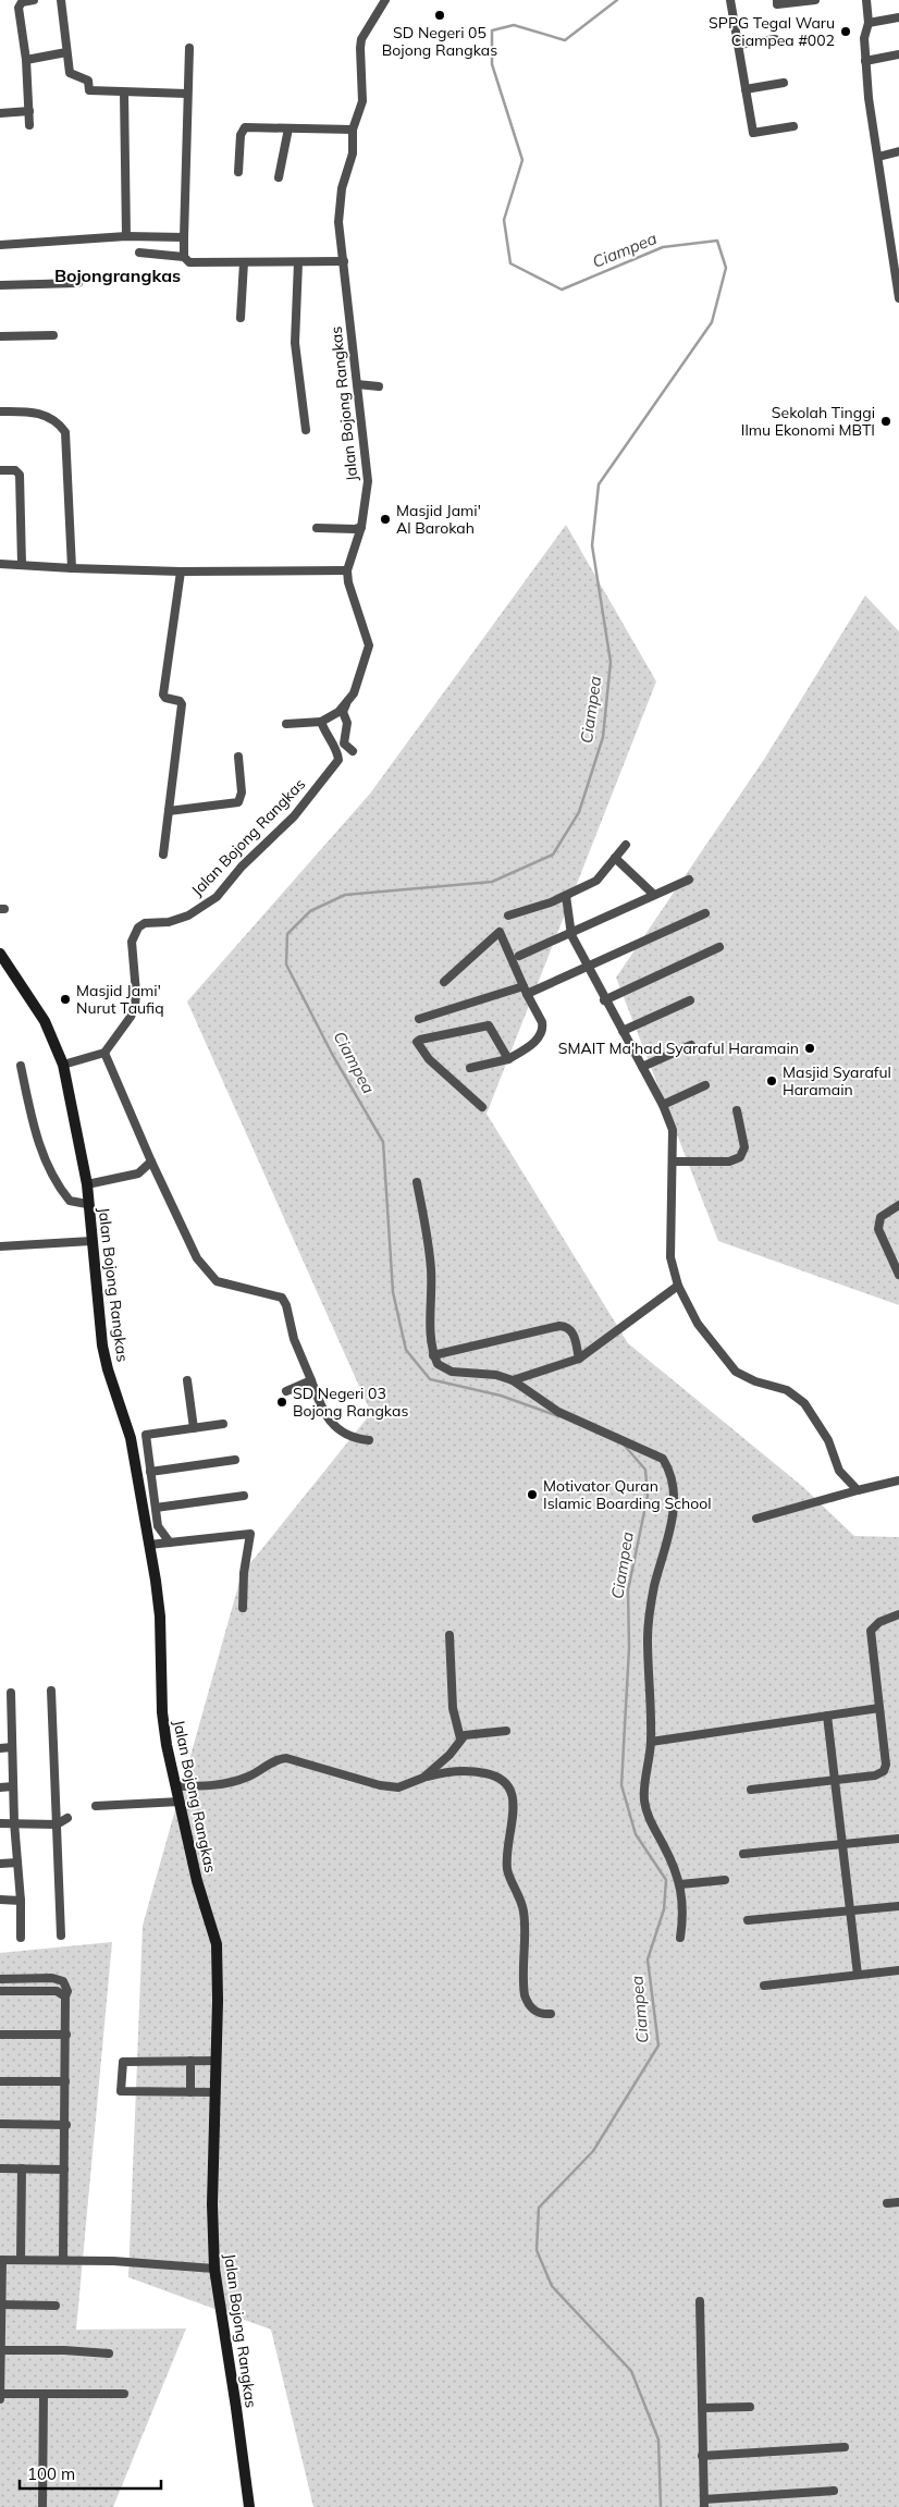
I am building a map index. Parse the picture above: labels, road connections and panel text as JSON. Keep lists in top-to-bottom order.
{
  "streets": {
    "main road": ["Jalan Bojong Rangkas"]
  },
  "districts": ["Bojongrangkas"],
  "water": ["Ciampea"],
  "places": [
    "SD Negeri 05 Bojong Rangkas",
    "SPPG Tegal Waru Ciampea #002",
    "Sekolah Tinggi Ilmu Ekonomi MBTI",
    "Masjid Jami' Al Barokah",
    "Masjid Jami' Nurut Taufiq",
    "SMAIT Ma'had Syaraful Haramain",
    "Masjid Syaraful Haramain",
    "SD Negeri 03 Bojong Rangkas",
    "Motivator Quran Islamic Boarding School"
  ],
  "scale_bar": "100 m"
}
